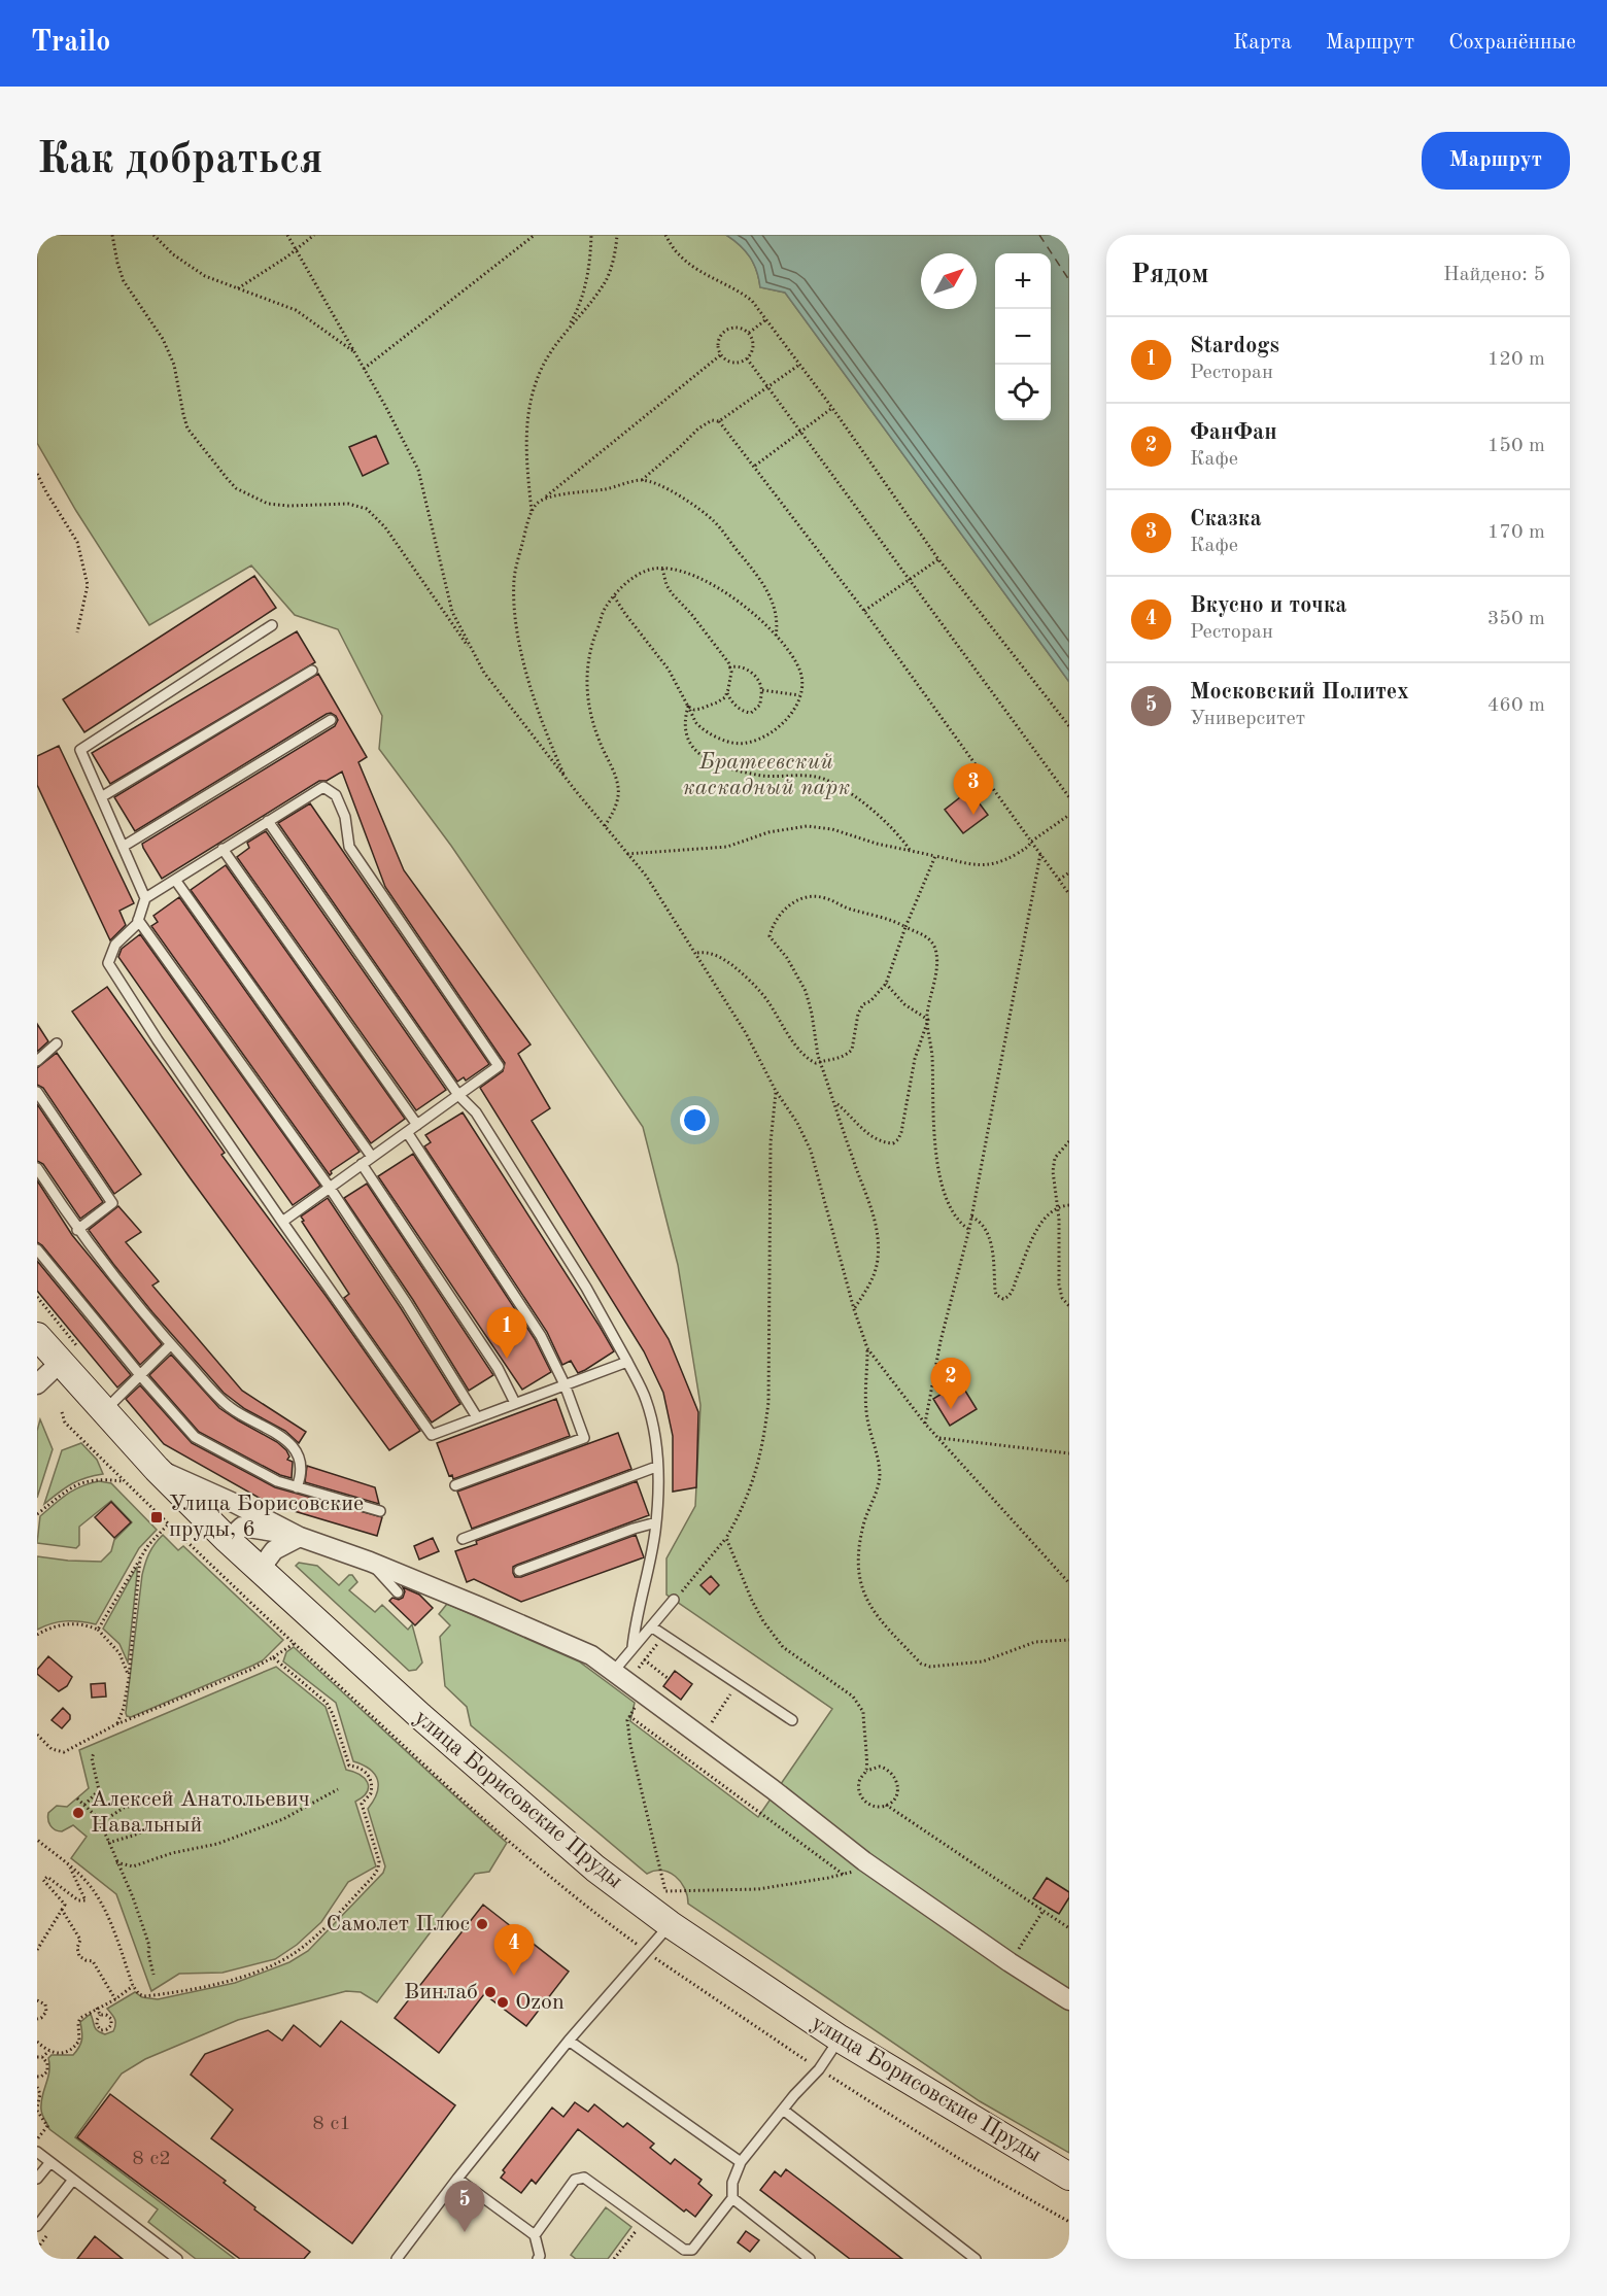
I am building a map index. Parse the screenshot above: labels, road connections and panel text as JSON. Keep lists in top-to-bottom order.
{
  "streets": {
    "main road": ["улица Борисовские Пруды"]
  },
  "parks": ["Братеевский каскадный парк"],
  "places": {
    "transit": ["Улица Борисовские пруды, 6"],
    "other": [
      "Алексей Анатольевич Навальный",
      "Самолет Плюс",
      "Винлаб",
      "Ozon"
    ]
  },
  "house_numbers": ["8 c1", "8 c2"],
  "north": "top right",
  "page": {
    "header": "Trailo",
    "nav": ["Карта", "Маршрут", "Сохранённые"],
    "buttons": "Маршрут",
    "title": "Как добраться",
    "heading": ["Рядом", "Найдено: 5"],
    "map_buttons": ["+", "−"],
    "list": [
      {
        "mark": "1",
        "name": "Stardogs",
        "note": "Ресторан",
        "value": "120 m"
      },
      {
        "mark": "2",
        "name": "ФанФан",
        "note": "Кафе",
        "value": "150 m"
      },
      {
        "mark": "3",
        "name": "Сказка",
        "note": "Кафе",
        "value": "170 m"
      },
      {
        "mark": "4",
        "name": "Вкусно и точка",
        "note": "Ресторан",
        "value": "350 m"
      },
      {
        "mark": "5",
        "name": "Московский Политех",
        "note": "Университет",
        "value": "460 m"
      }
    ],
    "pins": [
      "3",
      "1",
      "2",
      "4",
      "5"
    ]
  }
}
